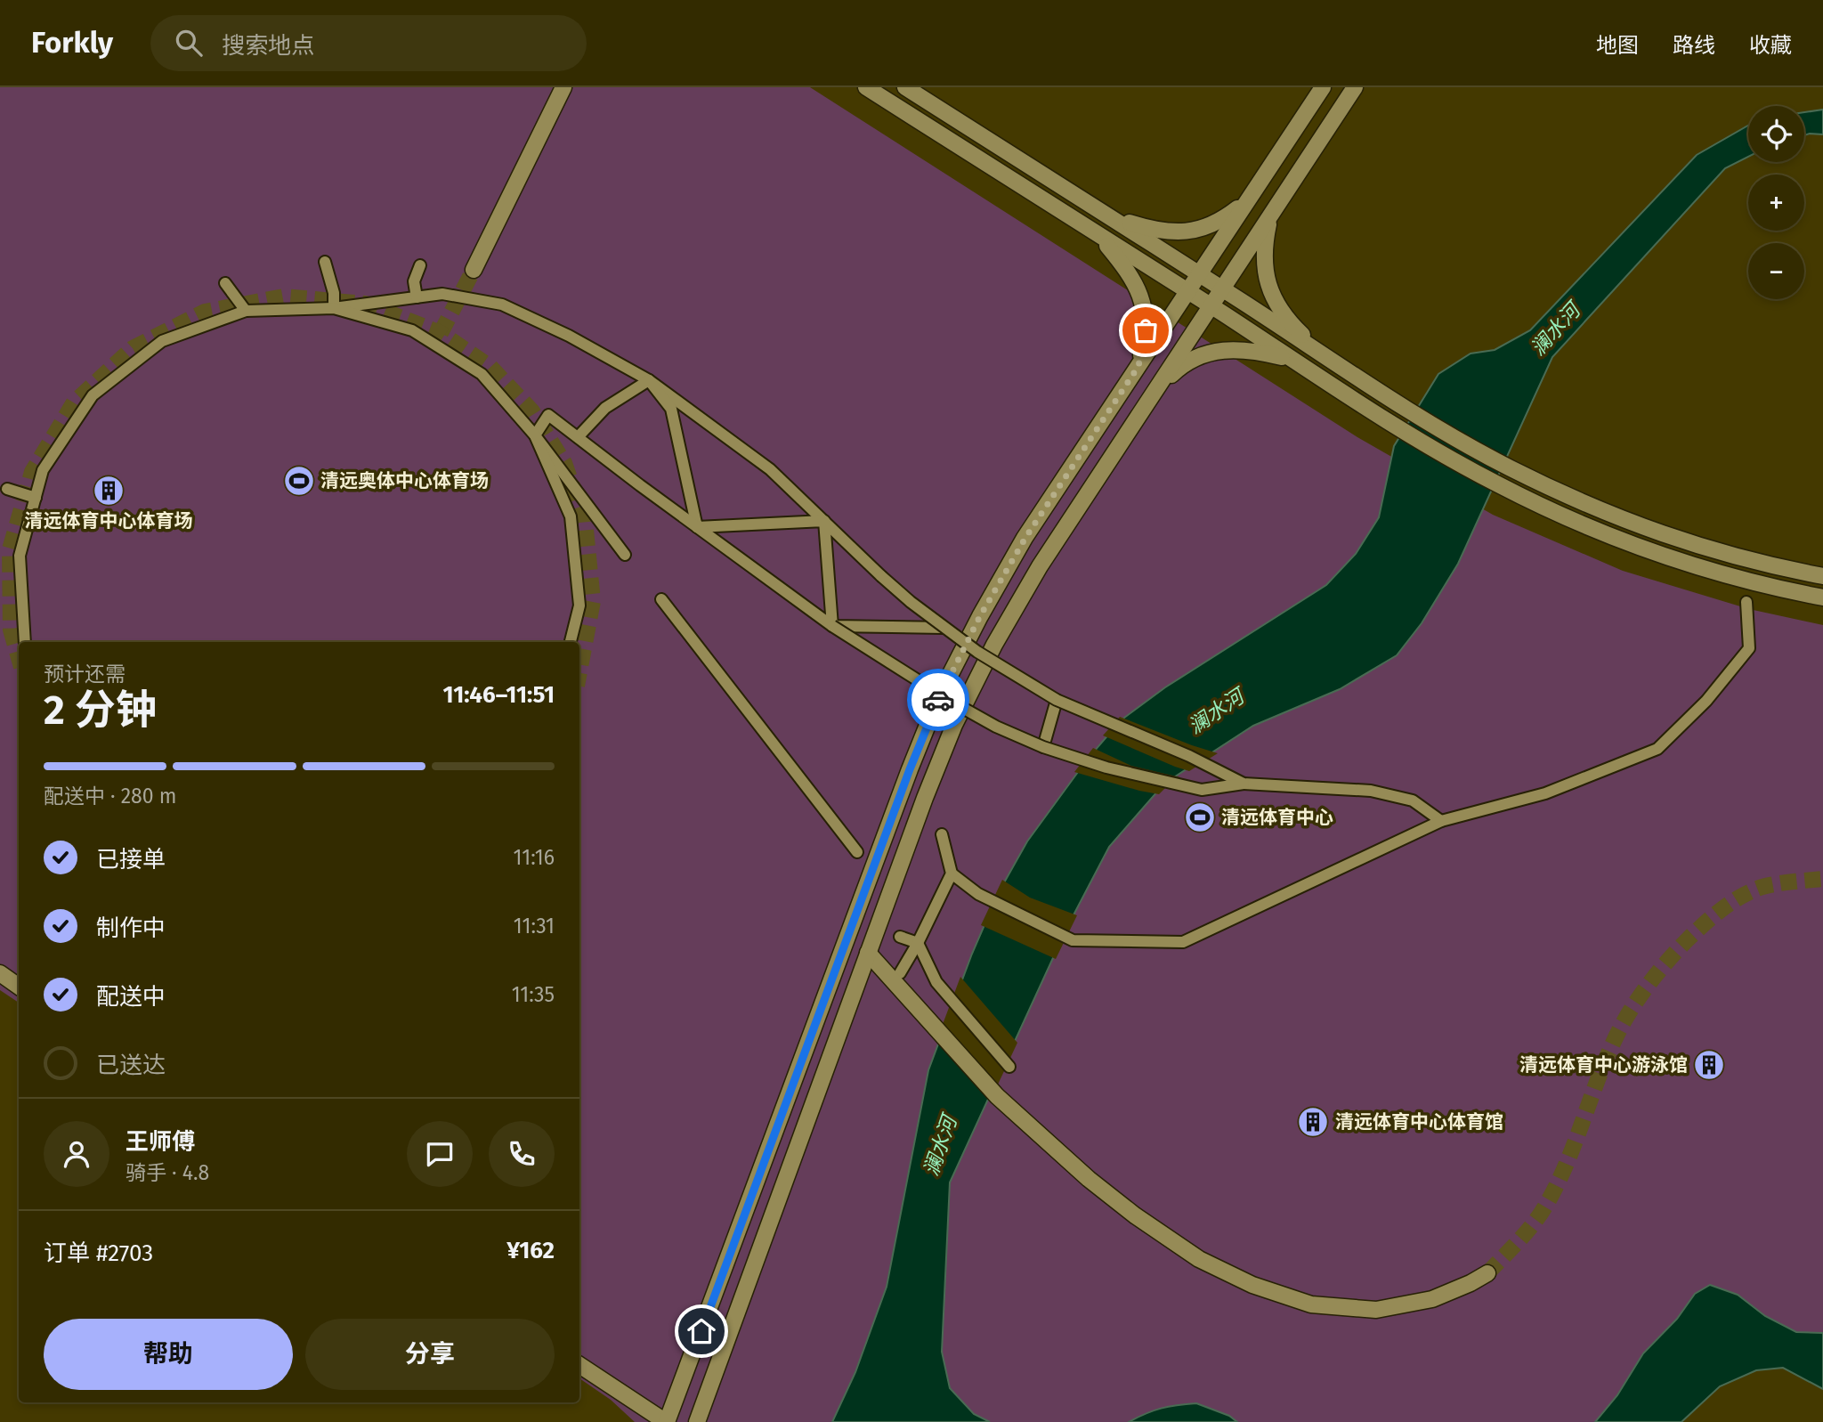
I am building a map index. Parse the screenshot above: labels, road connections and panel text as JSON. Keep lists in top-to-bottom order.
{
  "water": ["澜水河"],
  "places": {
    "sports": ["清远奥体中心体育场", "清远体育中心"],
    "building": ["清远体育中心体育场", "清远体育中心游泳馆", "清远体育中心体育馆"]
  },
  "page": {
    "header": "Forkly",
    "search": "搜索地点",
    "nav": ["地图", "路线", "收藏"],
    "map_buttons": ["+", "−"],
    "heading": ["2 分钟", "预计还需", "11:46–11:51"],
    "panel": [
      "王师傅",
      "骑手 · 4.8",
      "订单 #2703",
      "¥162"
    ],
    "bar": "配送中 · 280 m",
    "list": [
      ["已接单", "11:16"],
      ["制作中", "11:31"],
      ["配送中", "11:35"],
      "已送达"
    ],
    "buttons": ["帮助", "分享"]
  }
}
